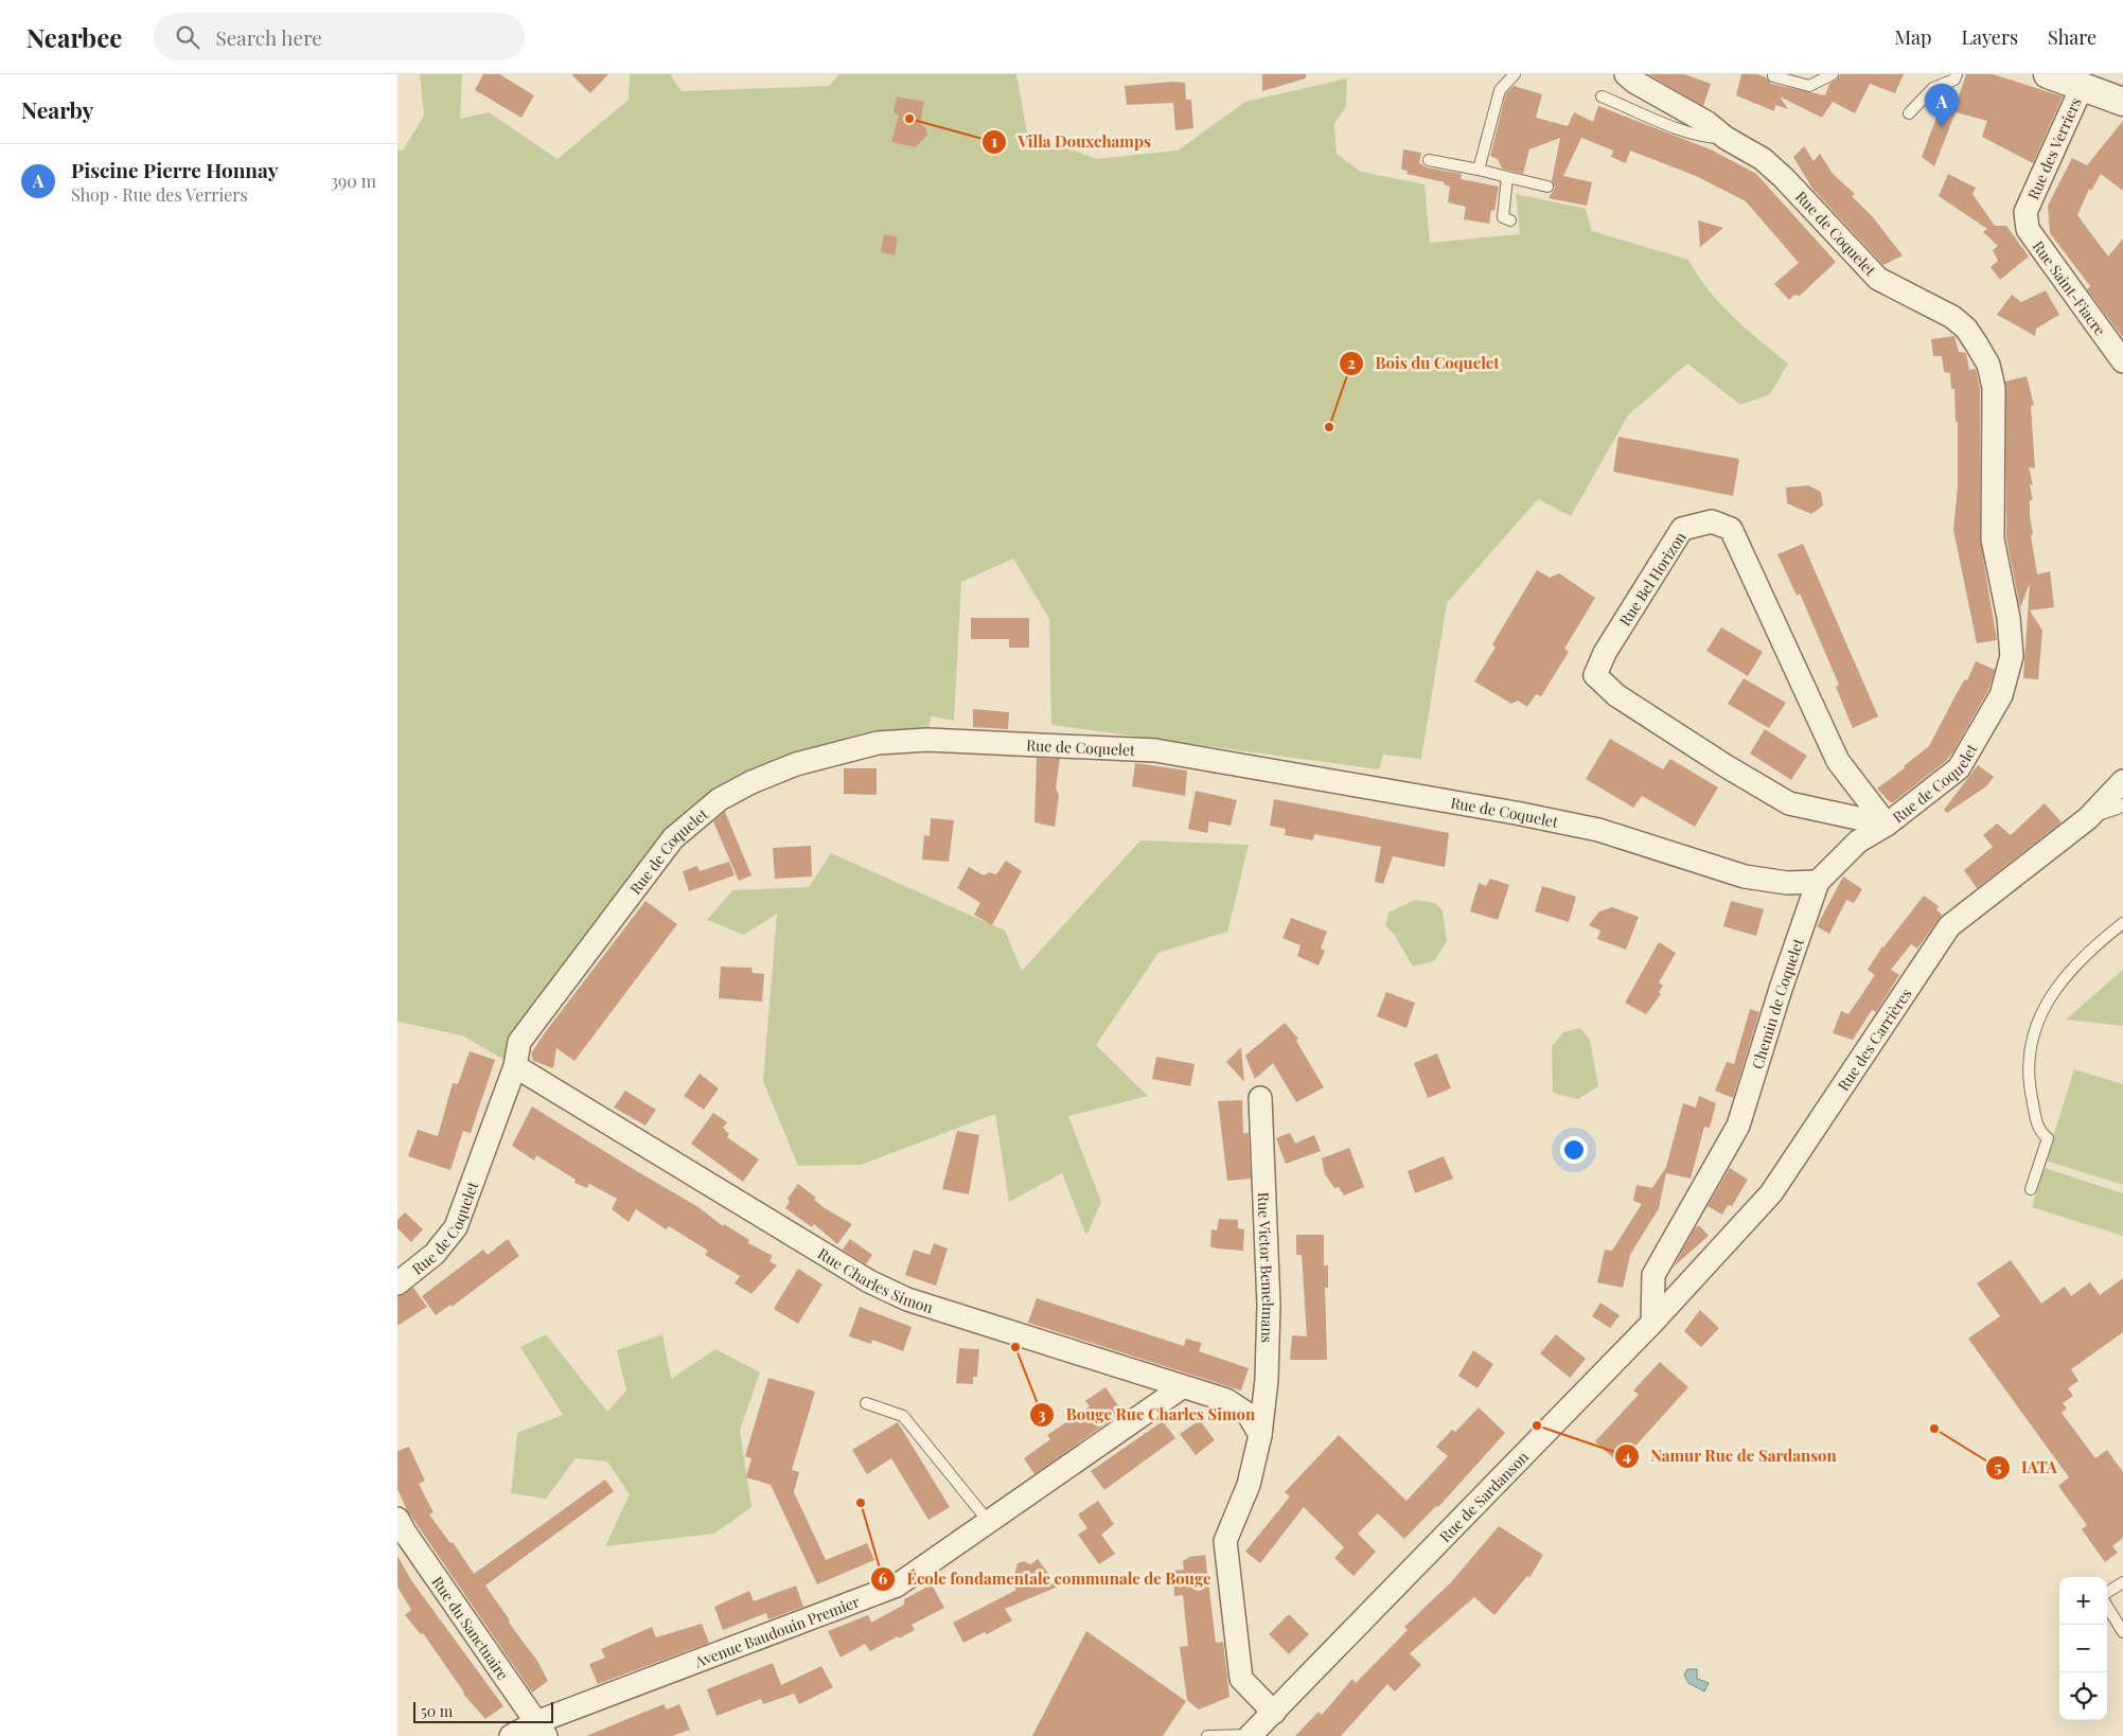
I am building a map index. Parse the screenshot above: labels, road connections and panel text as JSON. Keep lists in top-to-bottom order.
{
  "streets": {
    "street": [
      "Rue des Verriers",
      "Rue de Coquelet",
      "Rue Saint-Fiacre",
      "Rue Bel Horizon",
      "Chemin de Coquelet",
      "Rue des Carrières",
      "Rue Victor Bemelmans",
      "Rue Charles Simon",
      "Rue de Sardanson",
      "Rue du Sanctuaire",
      "Avenue Baudouin Premier"
    ]
  },
  "crossings": [
    ["Rue des Verriers", "Rue Saint-Fiacre"],
    ["Rue de Coquelet", "Rue Bel Horizon"],
    ["Rue de Coquelet", "Chemin de Coquelet"],
    ["Rue de Coquelet", "Rue Charles Simon"],
    ["Chemin de Coquelet", "Rue des Carrières"],
    ["Chemin de Coquelet", "Rue de Sardanson"],
    ["Rue des Carrières", "Rue de Sardanson"],
    ["Rue Victor Bemelmans", "Rue Charles Simon"],
    ["Rue Victor Bemelmans", "Rue de Sardanson"],
    ["Rue Charles Simon", "Avenue Baudouin Premier"],
    ["Rue du Sanctuaire", "Avenue Baudouin Premier"]
  ],
  "places": [
    "Villa Douxchamps",
    "Bois du Coquelet",
    "Bouge Rue Charles Simon",
    "Namur Rue de Sardanson",
    "IATA",
    "École fondamentale communale de Bouge"
  ],
  "scale_bar": "50 m",
  "page": {
    "header": "Nearbee",
    "search": "Search here",
    "nav": ["Map", "Layers", "Share"],
    "heading": "Nearby",
    "pins": "A",
    "list": [
      {
        "mark": "A",
        "name": "Piscine Pierre Honnay",
        "note": "Shop · Rue des Verriers",
        "value": "390 m"
      }
    ],
    "map_buttons": ["+", "−"],
    "scale": "50 m"
  }
}
